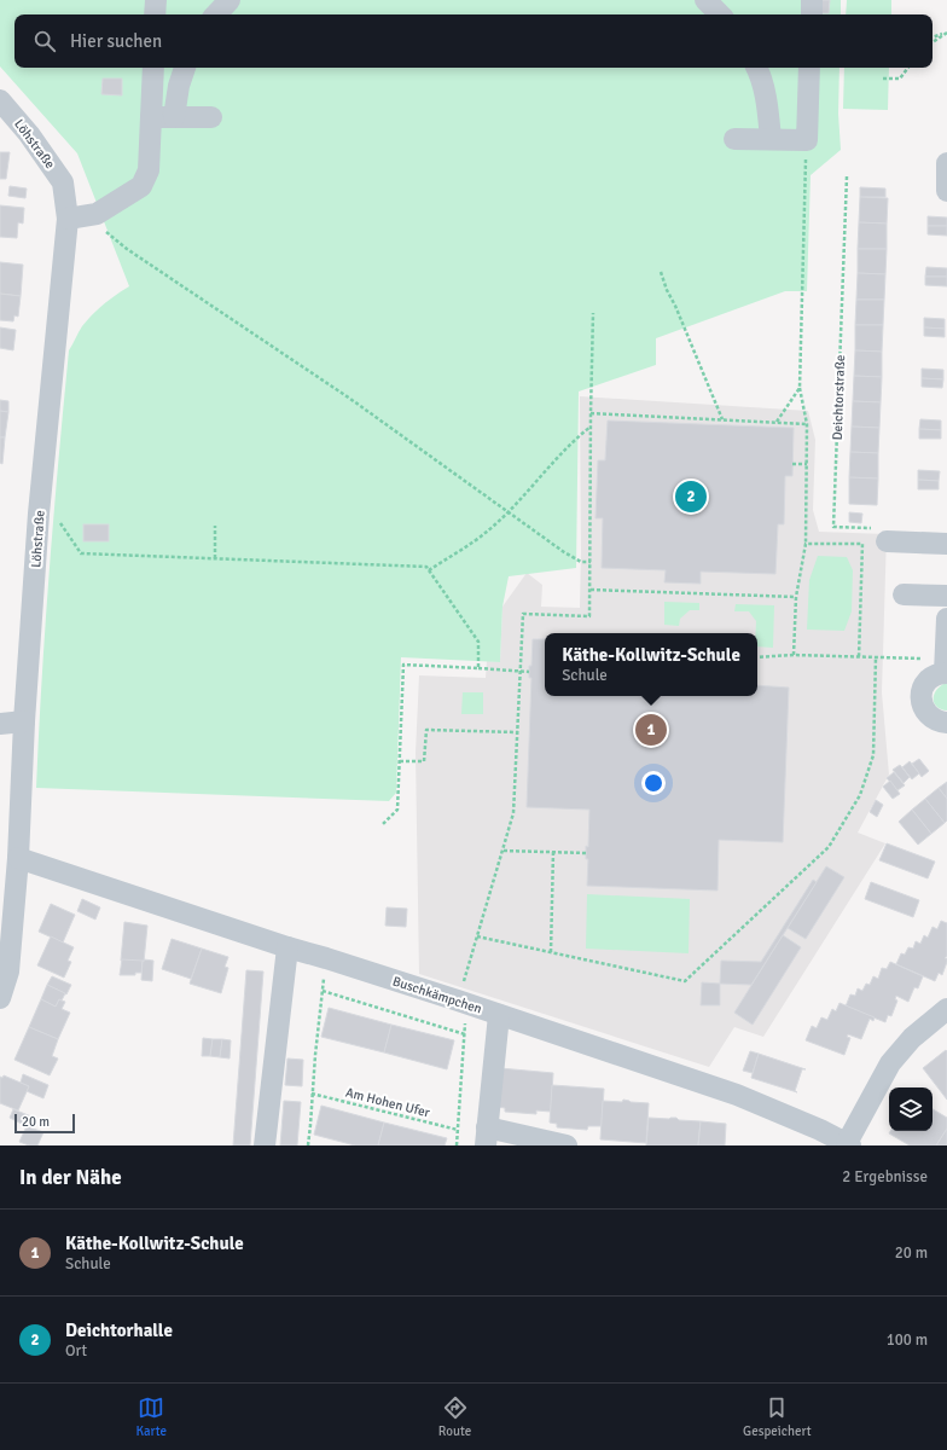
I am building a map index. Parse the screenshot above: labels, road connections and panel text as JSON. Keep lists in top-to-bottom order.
{
  "streets": {
    "street": ["Löhstraße", "Buschkämpchen"],
    "path": ["Deichtorstraße", "Am Hohen Ufer"]
  },
  "crossings": [
    ["Löhstraße", "Buschkämpchen"]
  ],
  "scale_bar": "20 m",
  "page": {
    "search": "Hier suchen",
    "pins": ["2", "1"],
    "popup": ["Käthe-Kollwitz-Schule", "Schule"],
    "scale": "20 m",
    "heading": ["In der Nähe", "2 Ergebnisse"],
    "list": [
      {
        "mark": "1",
        "name": "Käthe-Kollwitz-Schule",
        "note": "Schule",
        "value": "20 m"
      },
      {
        "mark": "2",
        "name": "Deichtorhalle",
        "note": "Ort",
        "value": "100 m"
      }
    ],
    "nav": ["Karte", "Route", "Gespeichert"]
  }
}
